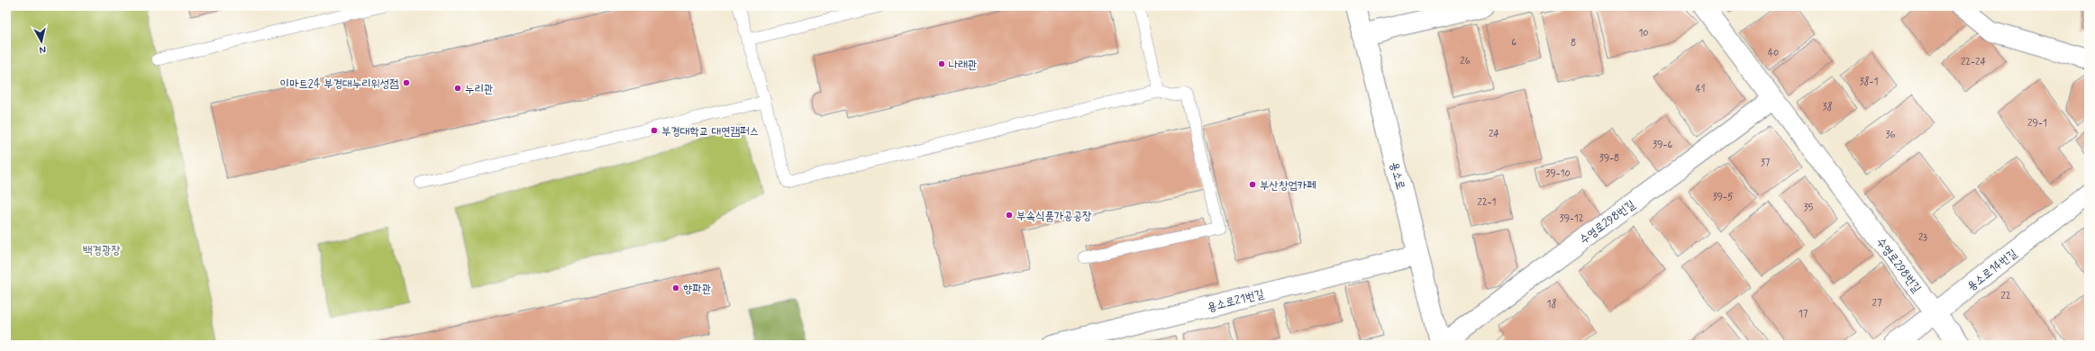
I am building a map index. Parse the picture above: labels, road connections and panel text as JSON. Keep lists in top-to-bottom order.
{
  "streets": {
    "street": [
      "용소로",
      "수영로298번길",
      "용소로14번길",
      "용소로21번길"
    ]
  },
  "crossings": [
    ["용소로", "수영로298번길"],
    ["용소로", "용소로21번길"],
    ["수영로298번길", "용소로14번길"]
  ],
  "parks": ["백경광장"],
  "places": [
    "나래관",
    "이마트24 부경대누리위성점",
    "누리관",
    "부경대학교 대연캠퍼스",
    "부산창업카페",
    "부속식품가공공장",
    "향파관"
  ],
  "house_numbers": [
    "10",
    "6",
    "8",
    "40",
    "26",
    "22-24",
    "38-1",
    "41",
    "38",
    "29-1",
    "24",
    "36",
    "39-6",
    "39-8",
    "37",
    "39-10",
    "39-5",
    "22-1",
    "35",
    "39-12",
    "23",
    "22",
    "27",
    "18",
    "17"
  ],
  "north": "bottom"
}
